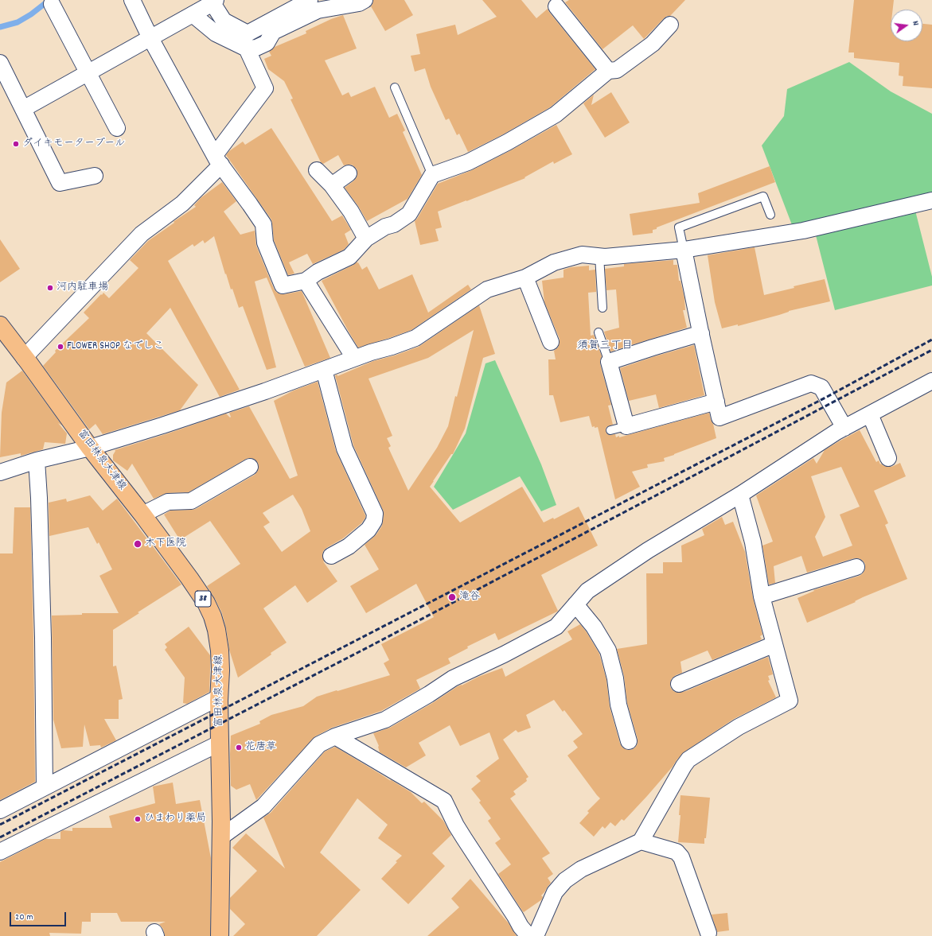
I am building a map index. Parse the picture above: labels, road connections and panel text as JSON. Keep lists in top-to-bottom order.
{
  "streets": {
    "main road": ["富田林泉大津線", "38"]
  },
  "districts": ["須賀三丁目"],
  "places": [
    "ダイキモータープール",
    "河内駐車場",
    "FLOWER SHOP なでしこ",
    "木下医院",
    "滝谷",
    "花唐草",
    "ひまわり薬局"
  ],
  "scale_bar": "20 m",
  "north": "right"
}
